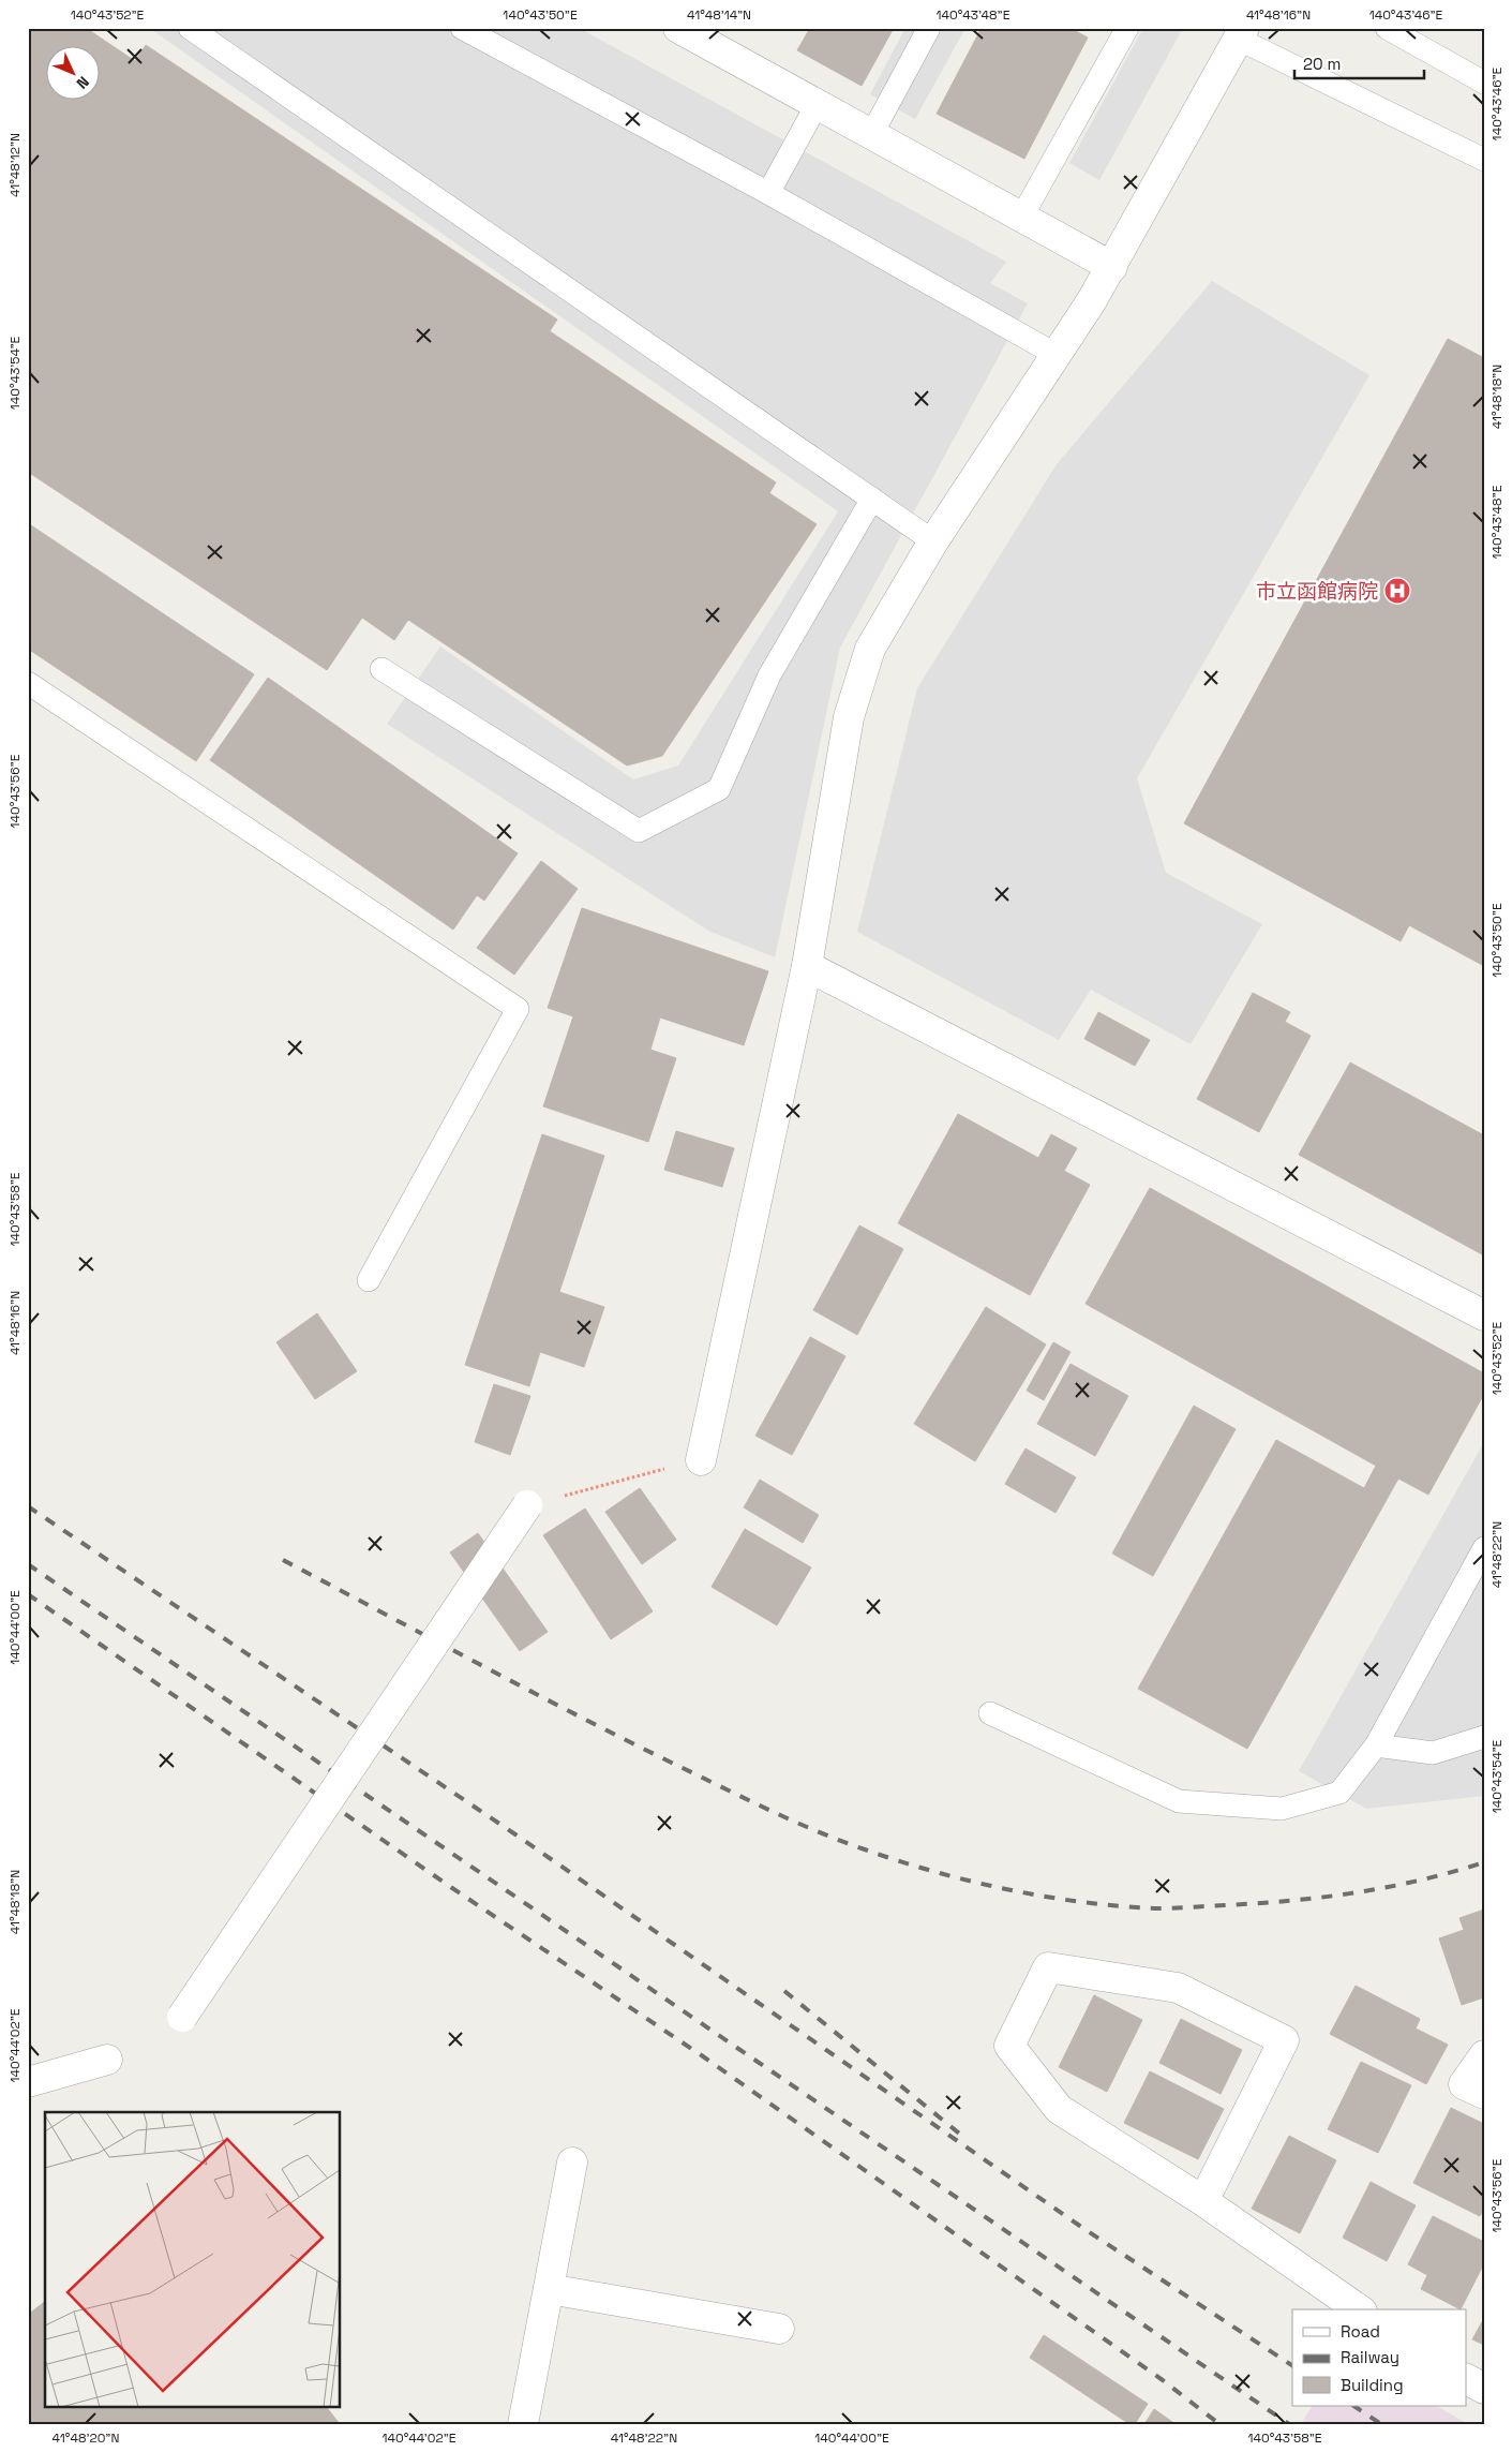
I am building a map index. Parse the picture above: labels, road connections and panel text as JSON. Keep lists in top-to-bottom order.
{
  "places": {
    "hospital": ["市立函館病院"]
  },
  "legend": ["Road", "Railway", "Building"],
  "scale_bar": "20 m",
  "north": "bottom right",
  "coordinates": [
    "140°43'52\"E",
    "140°43'50\"E",
    "41°48'14\"N",
    "140°43'48\"E",
    "41°48'16\"N",
    "140°43'46\"E",
    "41°48'12\"N",
    "140°43'54\"E",
    "41°48'18\"N",
    "140°43'56\"E",
    "140°43'58\"E",
    "41°48'22\"N",
    "140°44'00\"E",
    "140°44'02\"E",
    "41°48'20\"N"
  ]
}
